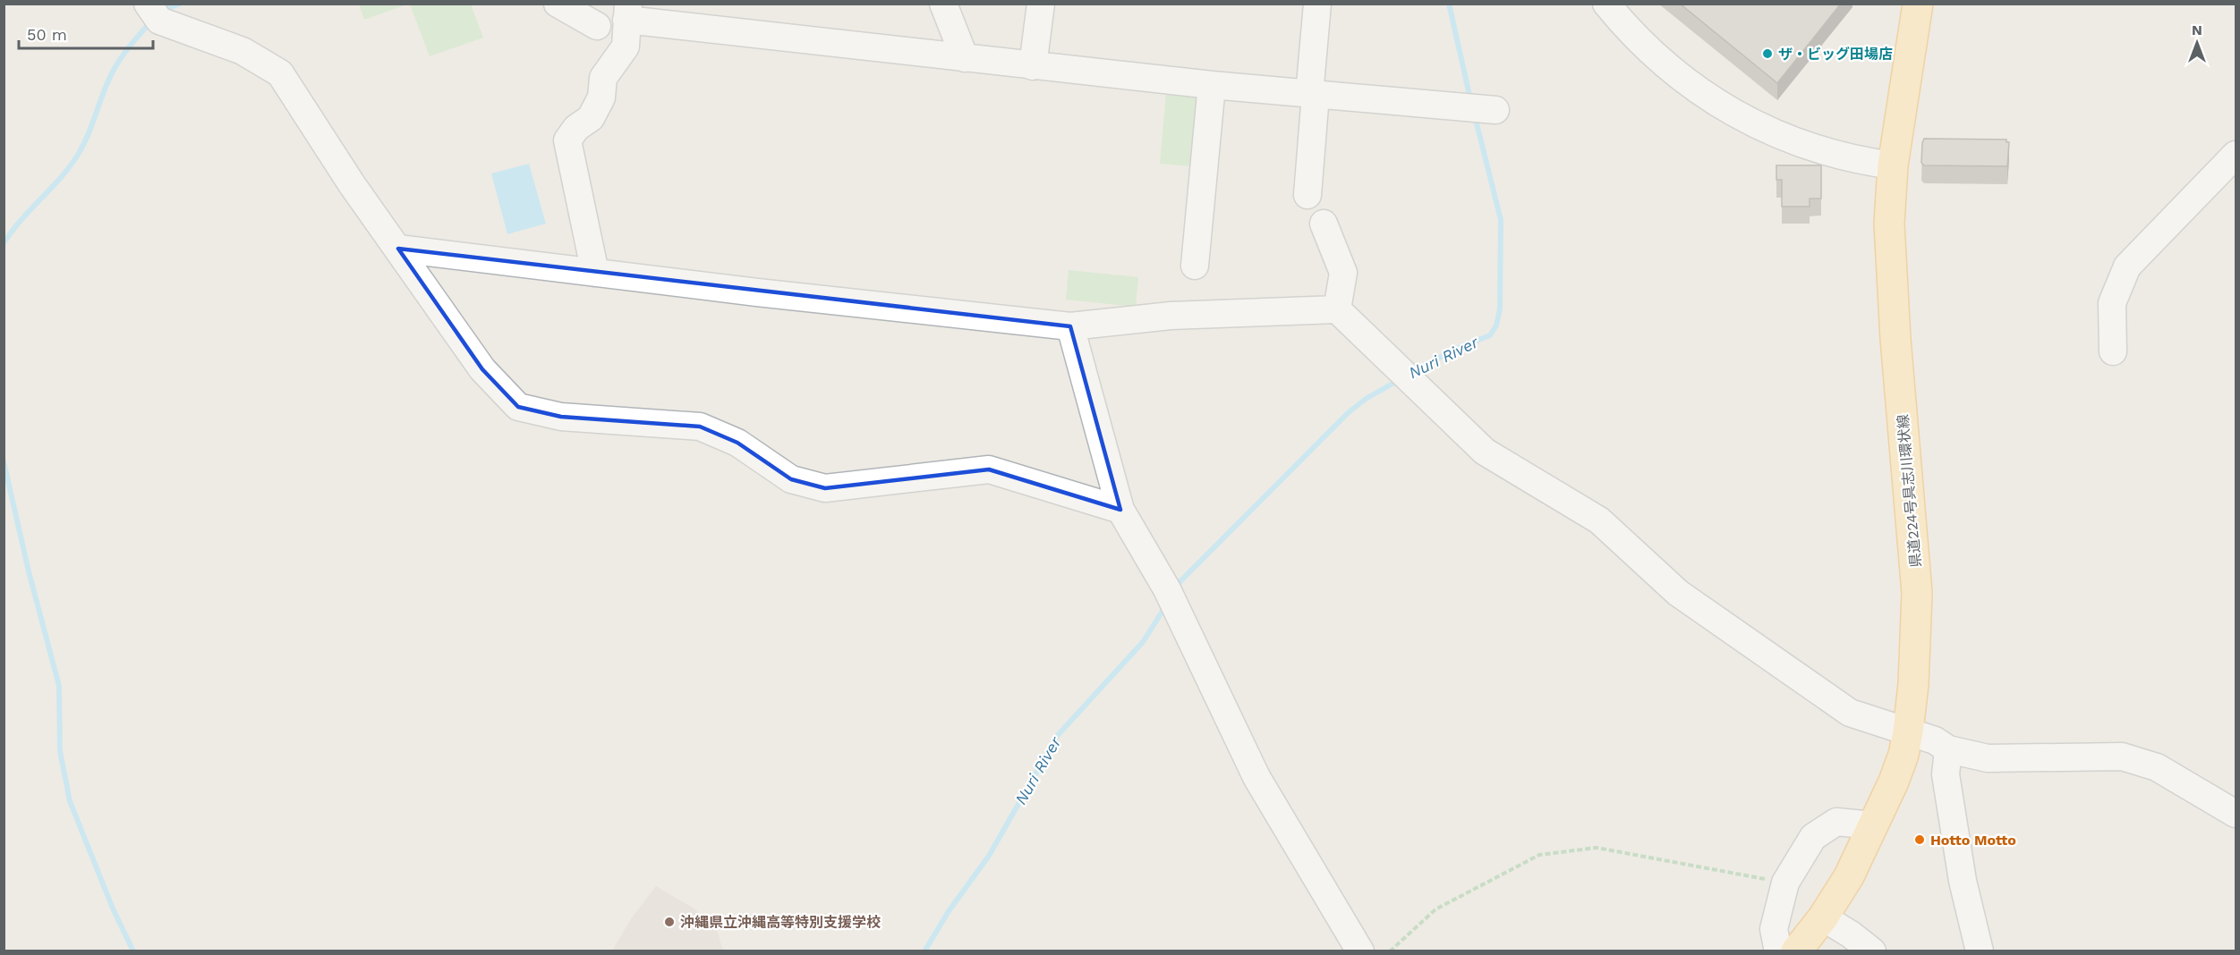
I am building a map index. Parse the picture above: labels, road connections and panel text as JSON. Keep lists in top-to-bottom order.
{
  "streets": {
    "main road": ["県道224号具志川環状線"]
  },
  "water": ["Nuri River"],
  "places": ["ザ・ビッグ田場店", "Hotto Motto", "沖縄県立沖縄高等特別支援学校"],
  "scale_bar": "50 m",
  "north": "top"
}
